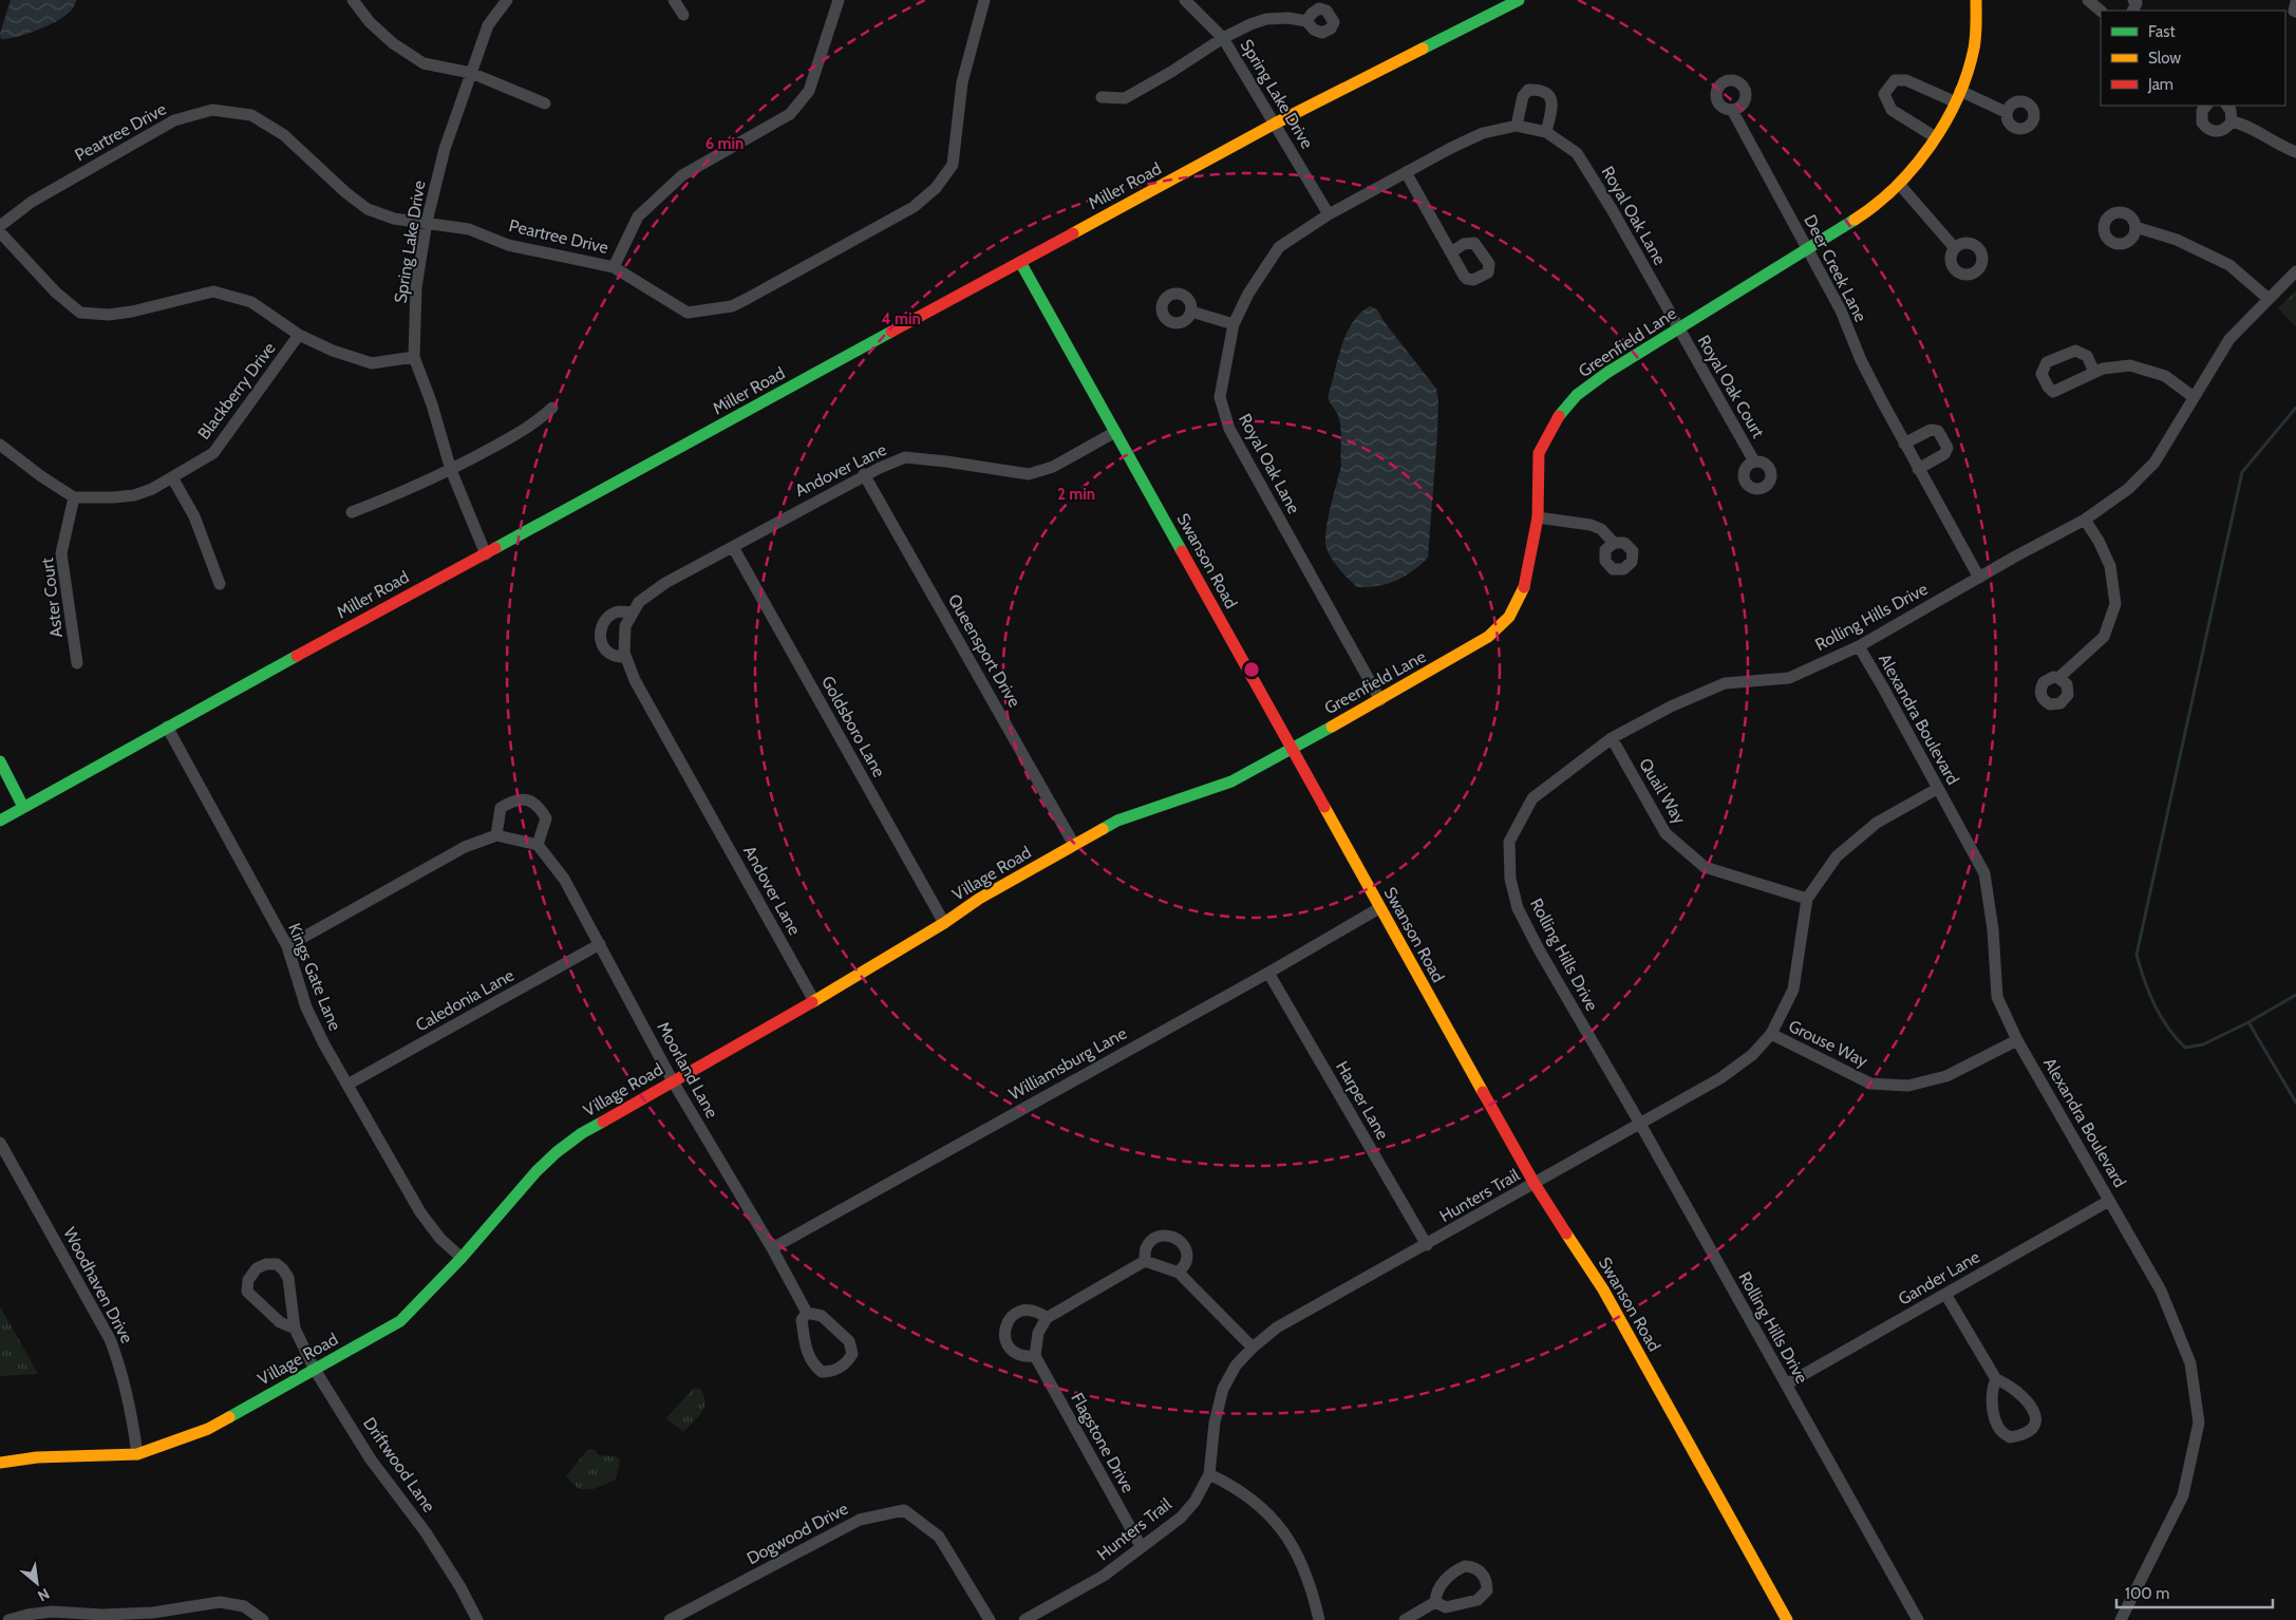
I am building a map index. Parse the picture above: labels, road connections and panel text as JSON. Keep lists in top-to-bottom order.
{
  "streets": {
    "street": [
      "Spring Lake Drive",
      "Peartree Drive",
      "Miller Road",
      "Royal Oak Lane",
      "Deer Creek Lane",
      "Greenfield Lane",
      "Royal Oak Court",
      "Blackberry Drive",
      "Andover Lane",
      "Swanson Road",
      "Aster Court",
      "Rolling Hills Drive",
      "Queensport Drive",
      "Alexandra Boulevard",
      "Goldsboro Lane",
      "Quail Way",
      "Village Road",
      "Kings Gate Lane",
      "Caledonia Lane",
      "Grouse Way",
      "Williamsburg Lane",
      "Moorland Lane",
      "Harper Lane",
      "Hunters Trail",
      "Gander Lane",
      "Woodhaven Drive",
      "Flagstone Drive",
      "Driftwood Lane",
      "Dogwood Drive"
    ]
  },
  "crossings": [
    ["Spring Lake Drive", "Peartree Drive"],
    ["Spring Lake Drive", "Miller Road"],
    ["Spring Lake Drive", "Royal Oak Lane"],
    ["Miller Road", "Swanson Road"],
    ["Miller Road", "Kings Gate Lane"],
    ["Royal Oak Lane", "Greenfield Lane"],
    ["Royal Oak Lane", "Royal Oak Court"],
    ["Deer Creek Lane", "Greenfield Lane"],
    ["Deer Creek Lane", "Rolling Hills Drive"],
    ["Greenfield Lane", "Royal Oak Court"],
    ["Greenfield Lane", "Swanson Road"],
    ["Greenfield Lane", "Village Road"],
    ["Blackberry Drive", "Aster Court"],
    ["Andover Lane", "Swanson Road"],
    ["Andover Lane", "Queensport Drive"],
    ["Andover Lane", "Goldsboro Lane"],
    ["Andover Lane", "Village Road"],
    ["Swanson Road", "Village Road"],
    ["Swanson Road", "Williamsburg Lane"],
    ["Swanson Road", "Hunters Trail"],
    ["Rolling Hills Drive", "Alexandra Boulevard"],
    ["Rolling Hills Drive", "Quail Way"],
    ["Rolling Hills Drive", "Hunters Trail"],
    ["Rolling Hills Drive", "Gander Lane"],
    ["Queensport Drive", "Village Road"],
    ["Alexandra Boulevard", "Grouse Way"],
    ["Alexandra Boulevard", "Hunters Trail"],
    ["Alexandra Boulevard", "Gander Lane"],
    ["Goldsboro Lane", "Village Road"],
    ["Quail Way", "Hunters Trail"],
    ["Village Road", "Kings Gate Lane"],
    ["Village Road", "Moorland Lane"],
    ["Village Road", "Woodhaven Drive"],
    ["Village Road", "Driftwood Lane"],
    ["Kings Gate Lane", "Caledonia Lane"],
    ["Caledonia Lane", "Moorland Lane"],
    ["Grouse Way", "Hunters Trail"],
    ["Williamsburg Lane", "Moorland Lane"],
    ["Williamsburg Lane", "Harper Lane"],
    ["Harper Lane", "Hunters Trail"],
    ["Hunters Trail", "Flagstone Drive"]
  ],
  "legend": ["Fast", "Slow", "Jam"],
  "scale_bar": "100 m",
  "north": "bottom right",
  "rings": ["6 min", "4 min", "2 min"]
}
